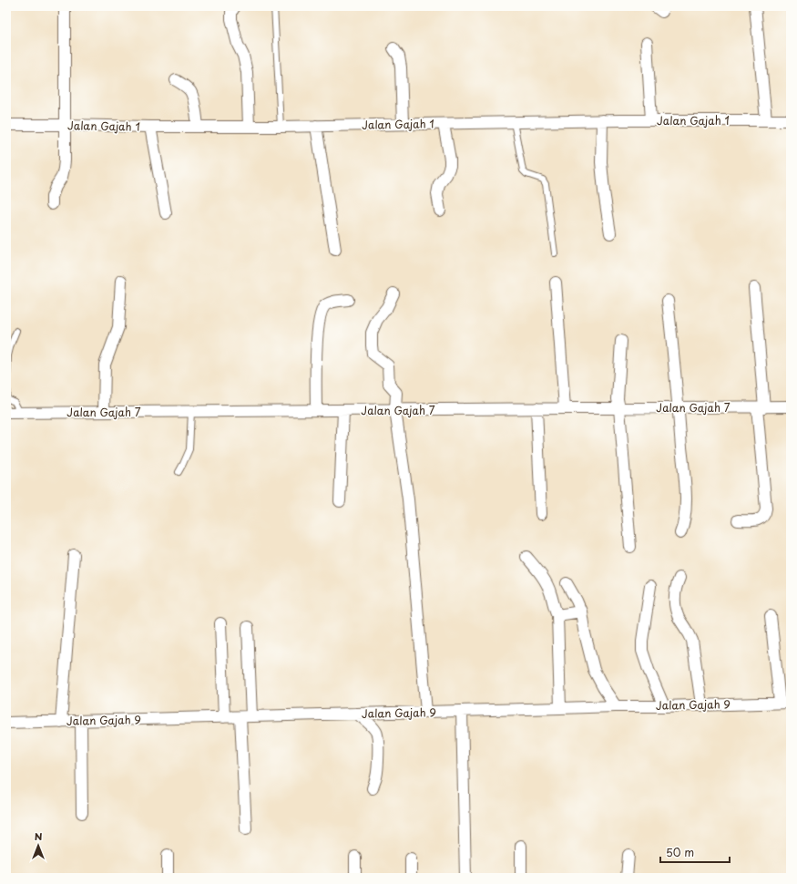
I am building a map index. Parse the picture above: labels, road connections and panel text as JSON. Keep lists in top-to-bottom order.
{
  "streets": {
    "street": ["Jalan Gajah 1", "Jalan Gajah 7", "Jalan Gajah 9"]
  },
  "scale_bar": "50 m",
  "north": "top"
}
